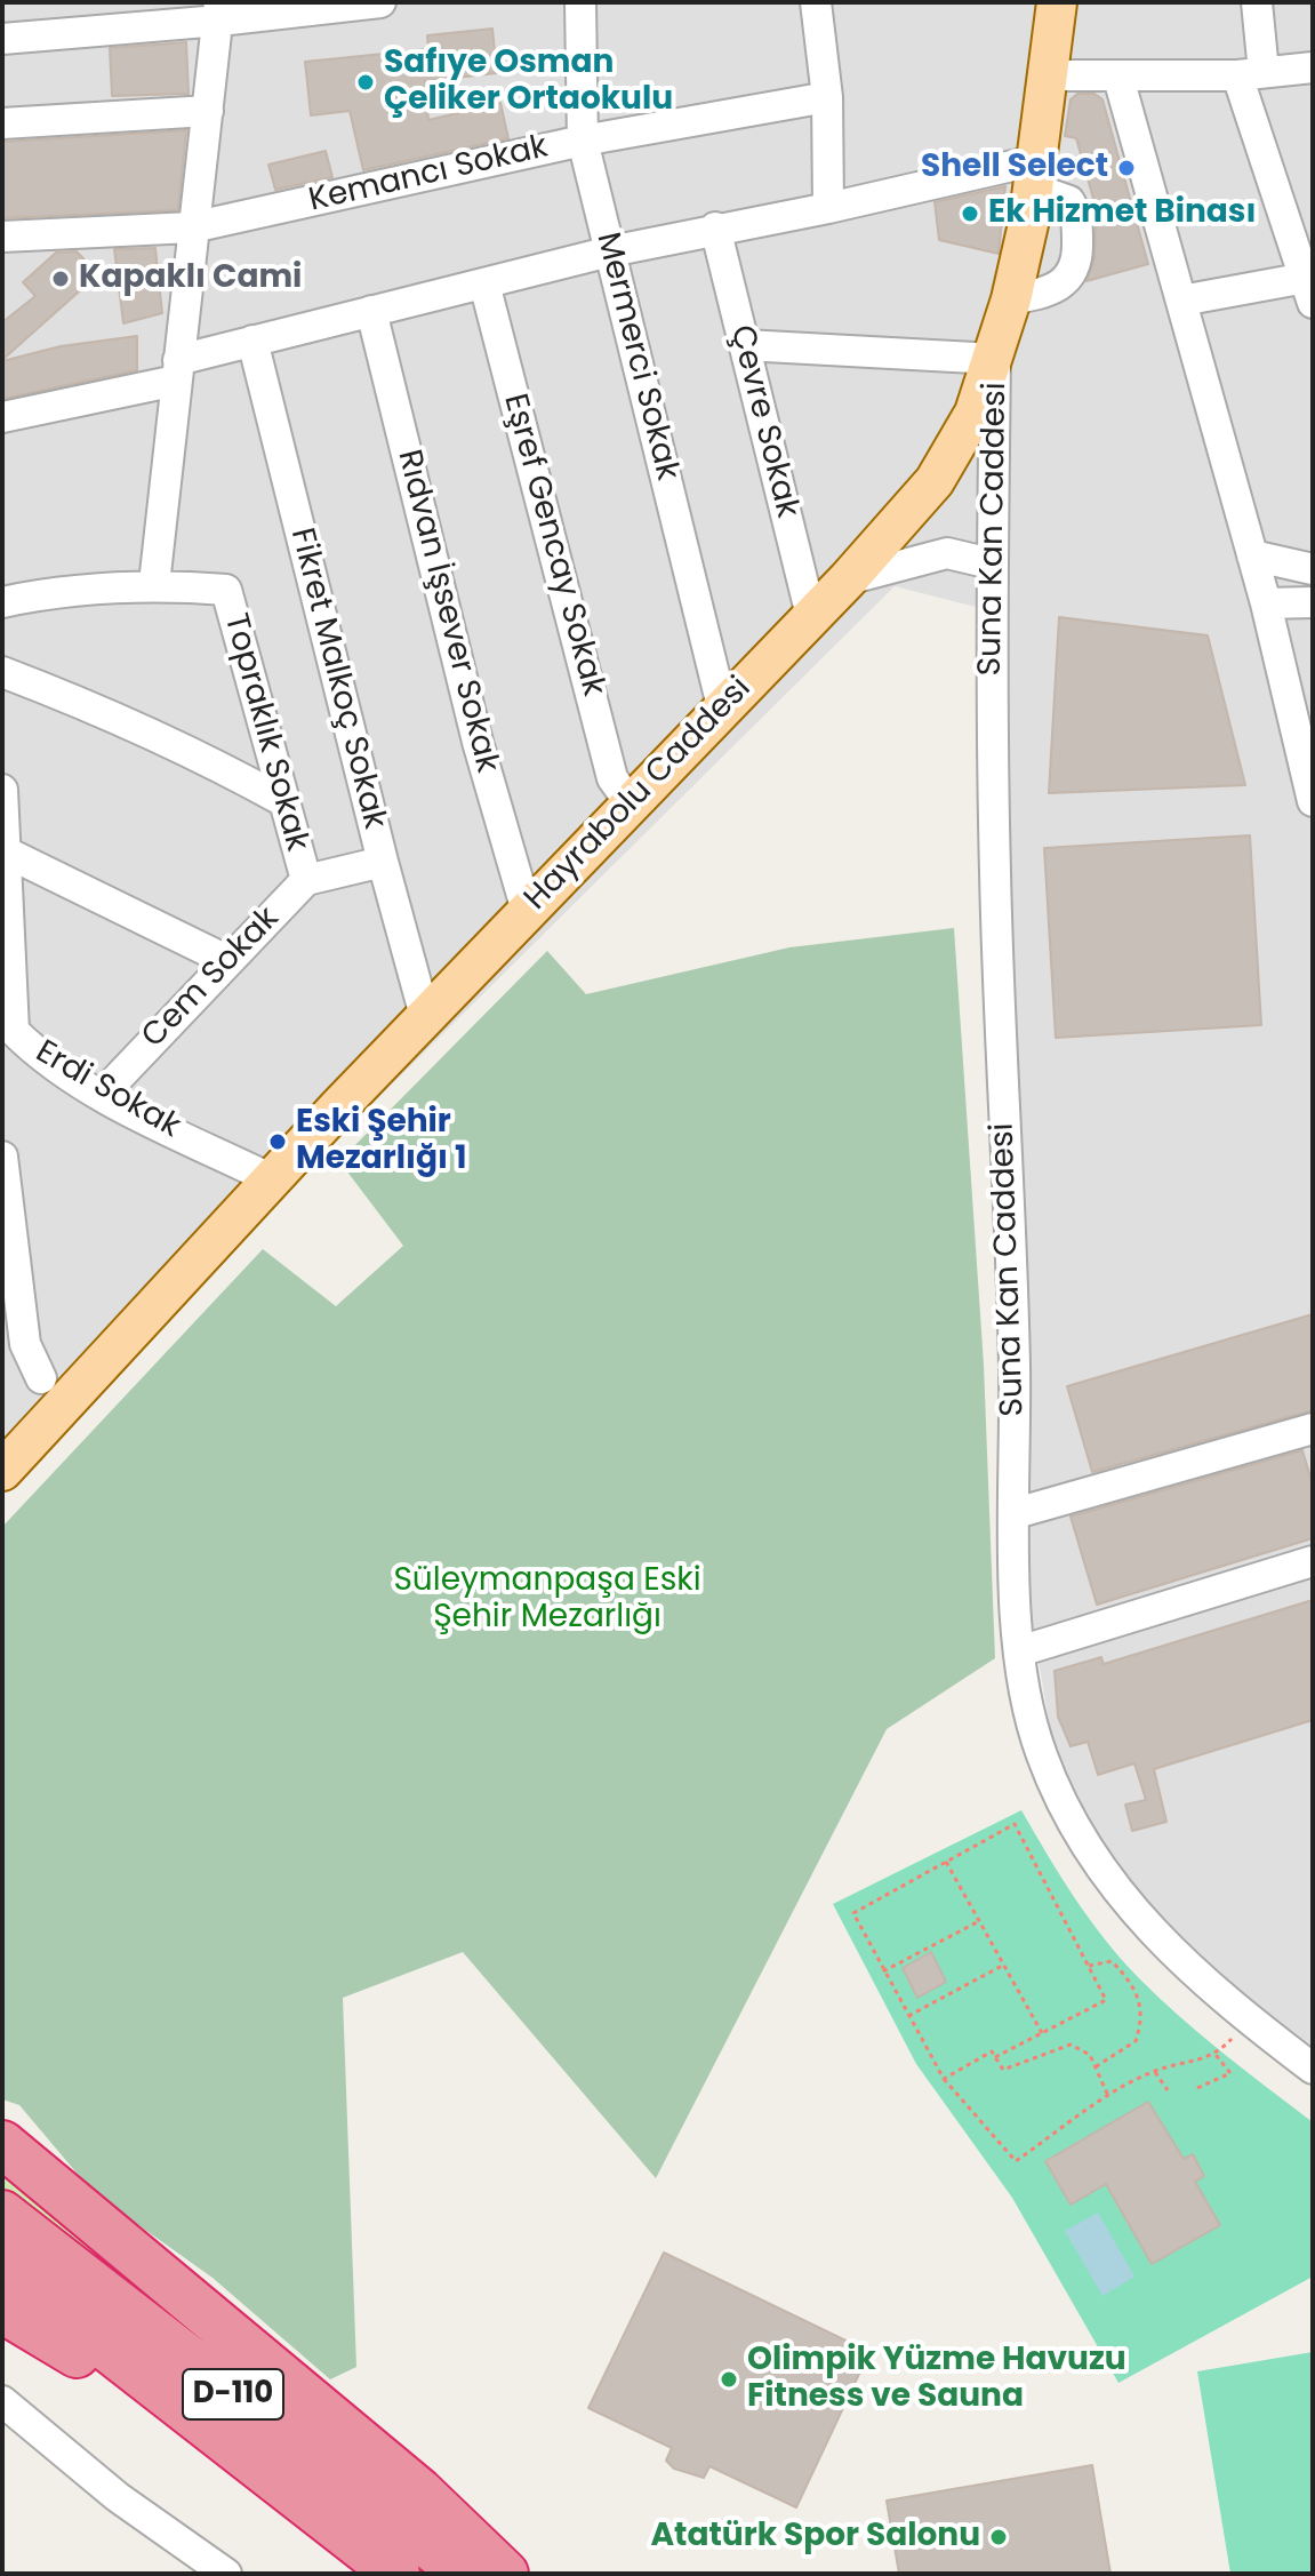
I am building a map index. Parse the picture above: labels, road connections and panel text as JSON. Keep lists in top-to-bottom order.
{
  "streets": {
    "highway": ["D-110"],
    "main road": ["Hayrabolu Caddesi"],
    "street": [
      "Kemancı Sokak",
      "Mermerci Sokak",
      "Çevre Sokak",
      "Suna Kan Caddesi",
      "Eşref Gencay Sokak",
      "Rıdvan İşsever Sokak",
      "Fikret Malkoç Sokak",
      "Topraklık Sokak",
      "Cem Sokak",
      "Erdi Sokak"
    ]
  },
  "crossings": [
    ["Kemancı Sokak", "Mermerci Sokak"],
    ["Mermerci Sokak", "Hayrabolu Caddesi"],
    ["Çevre Sokak", "Hayrabolu Caddesi"],
    ["Suna Kan Caddesi", "Hayrabolu Caddesi"],
    ["Eşref Gencay Sokak", "Hayrabolu Caddesi"],
    ["Rıdvan İşsever Sokak", "Hayrabolu Caddesi"],
    ["Fikret Malkoç Sokak", "Hayrabolu Caddesi"],
    ["Fikret Malkoç Sokak", "Cem Sokak"],
    ["Topraklık Sokak", "Cem Sokak"],
    ["Hayrabolu Caddesi", "Erdi Sokak"],
    ["Cem Sokak", "Erdi Sokak"]
  ],
  "parks": ["Süleymanpaşa Eski Şehir Mezarlığı"],
  "places": [
    "Safıye Osman Çeliker Ortaokulu",
    "Shell Select",
    "Ek Hizmet Binası",
    "Kapaklı Cami",
    "Eski Şehir Mezarlığı 1",
    "Olimpik Yüzme Havuzu Fitness ve Sauna",
    "Atatürk Spor Salonu"
  ]
}
